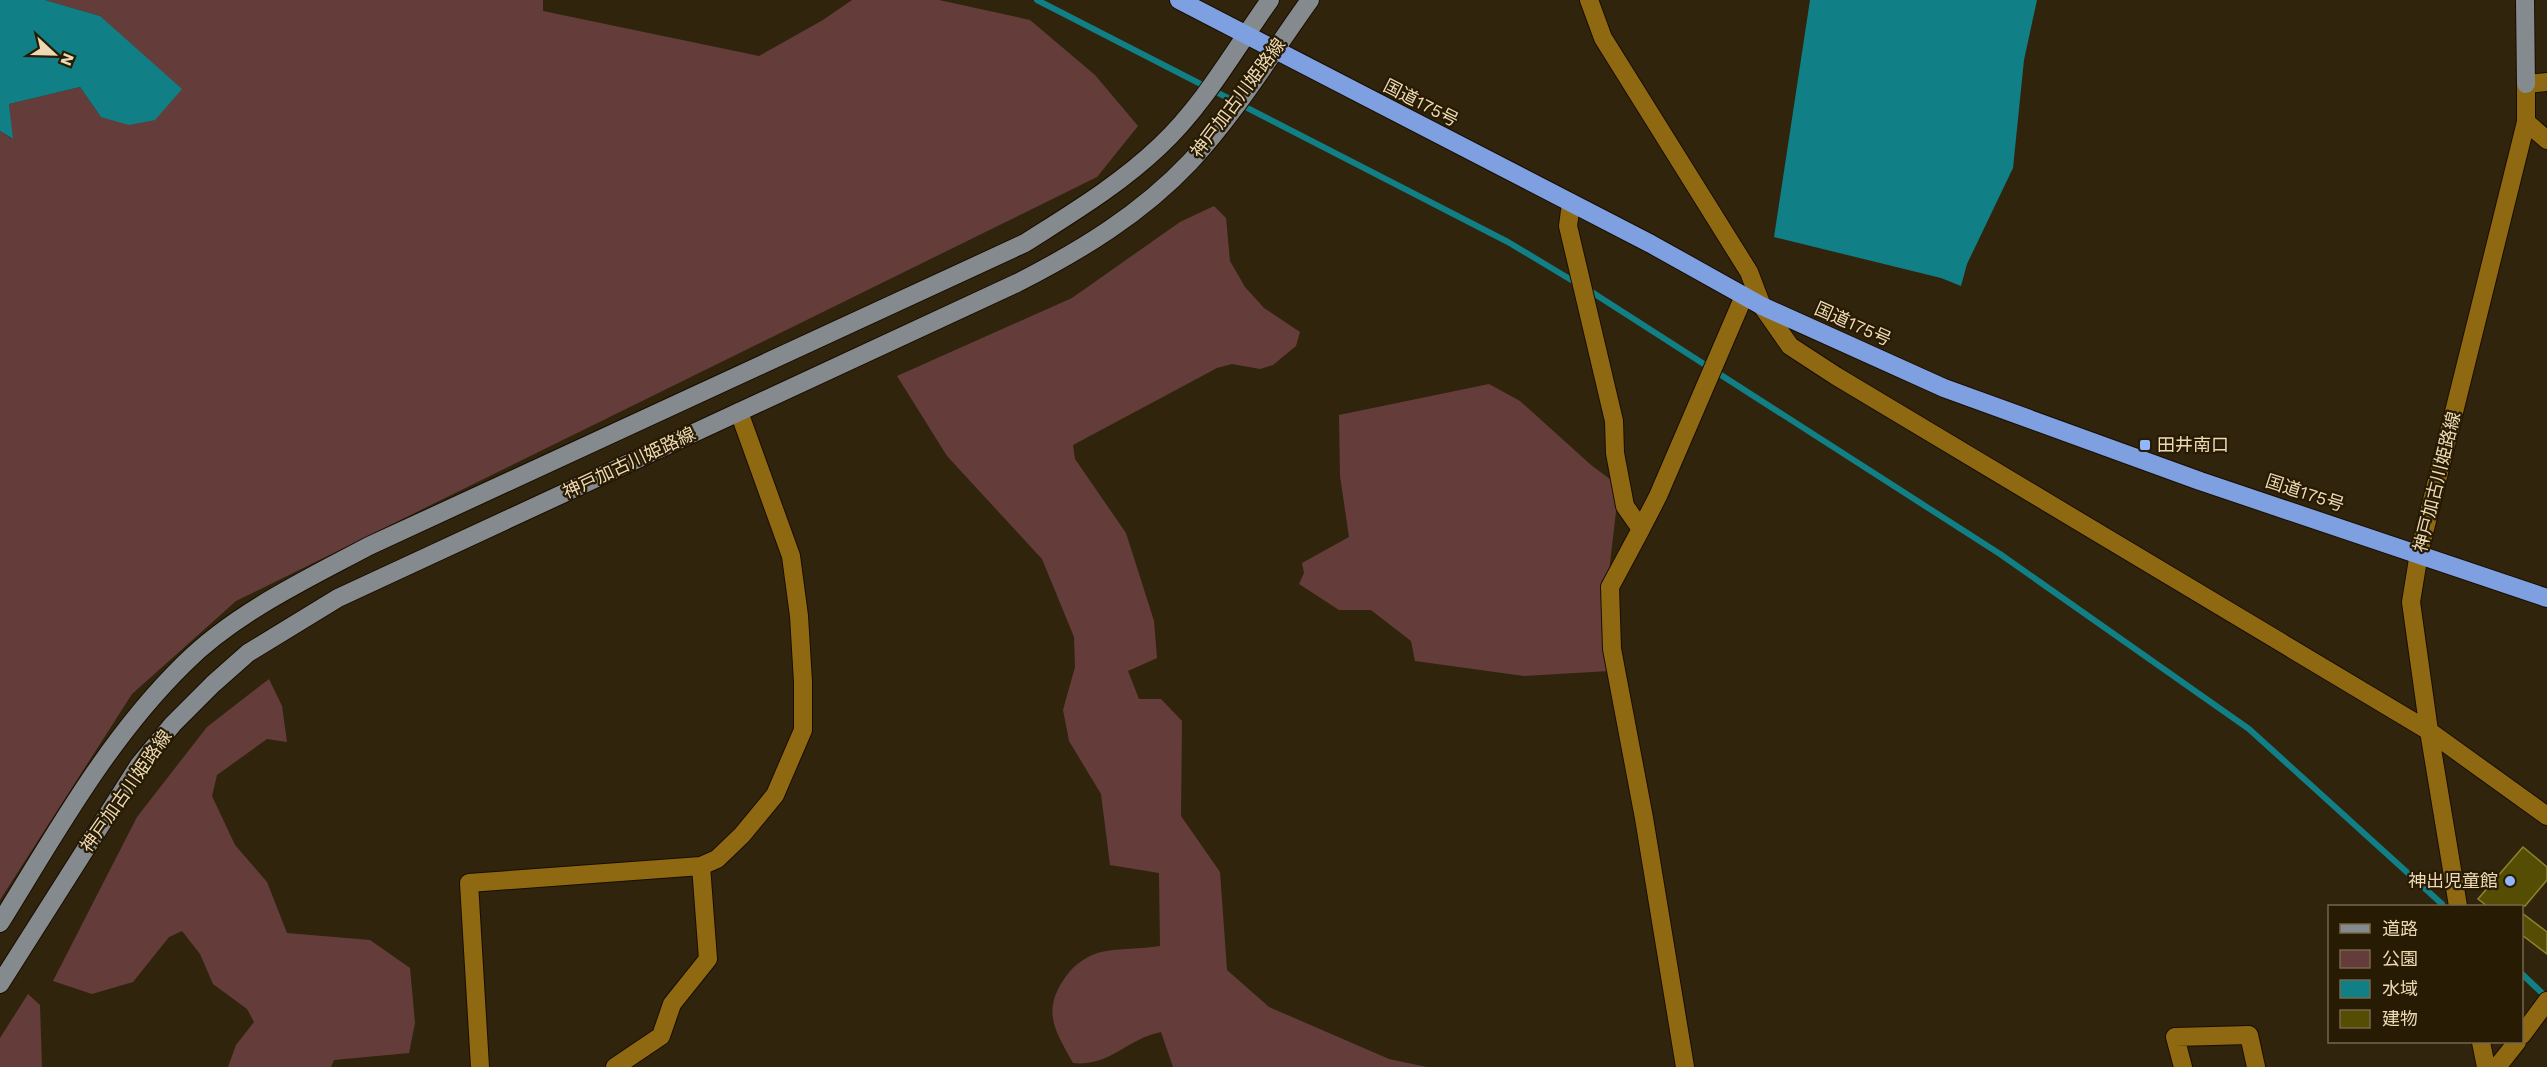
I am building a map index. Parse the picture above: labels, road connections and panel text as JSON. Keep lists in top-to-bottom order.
{
  "streets": {
    "highway": ["国道175号"],
    "main road": ["神戸加古川姫路線"]
  },
  "crossings": [
    ["神戸加古川姫路線", "国道175号"]
  ],
  "places": {
    "transit": ["田井南口"],
    "other": ["神出児童館"]
  },
  "legend": [
    "道路",
    "公園",
    "水域",
    "建物"
  ],
  "north": "right"
}
